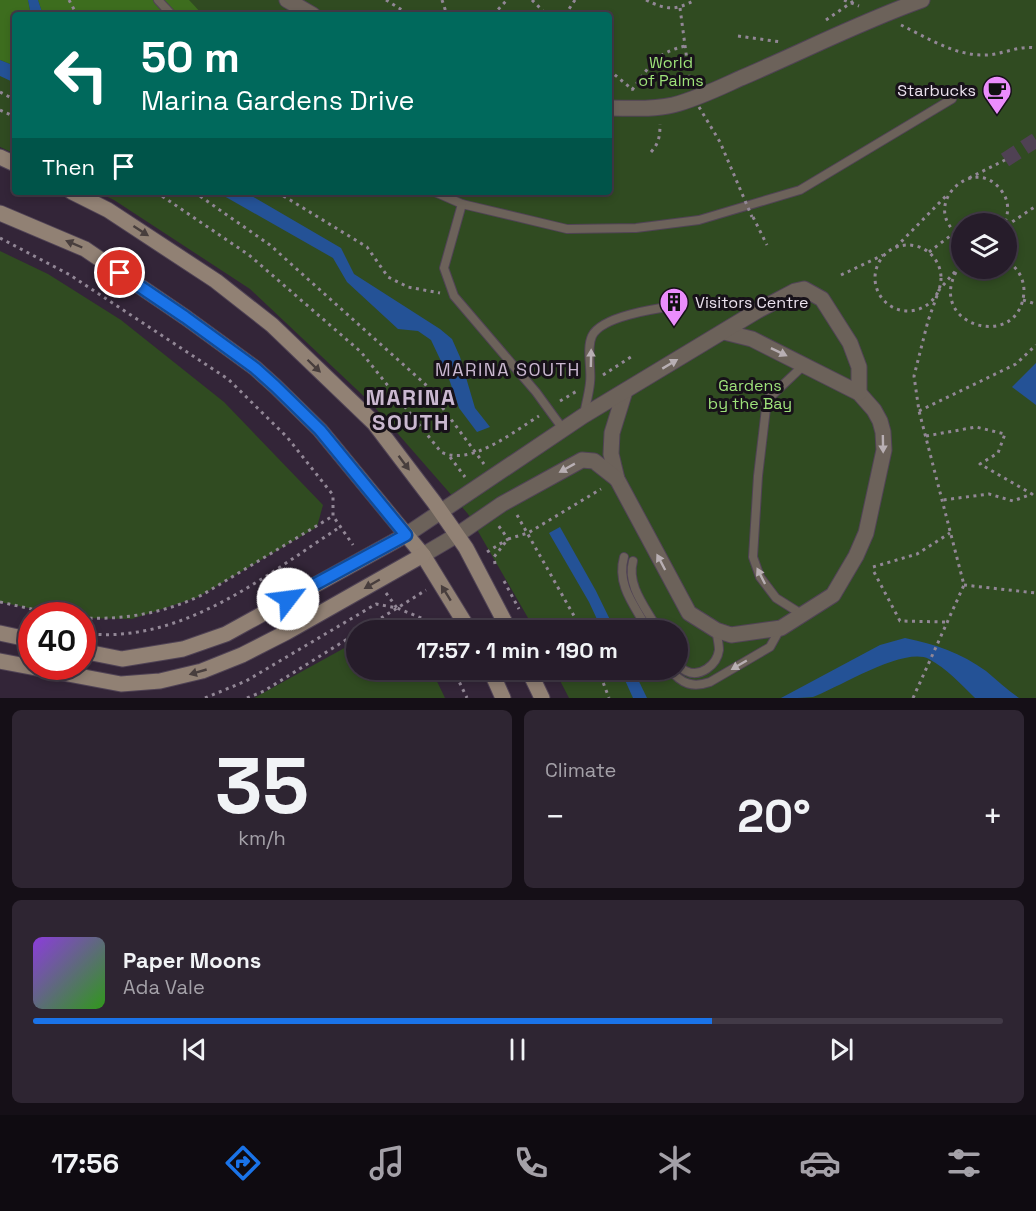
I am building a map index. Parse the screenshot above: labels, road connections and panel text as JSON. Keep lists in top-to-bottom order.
{
  "districts": ["MARINA SOUTH", "MARINA SOUTH"],
  "parks": ["World of Palms", "Gardens by the Bay"],
  "places": {
    "cafe": ["Starbucks"],
    "building": ["Visitors Centre"]
  },
  "page": {
    "turn": ["50 m", "Marina Gardens Drive"],
    "then": "Then",
    "limit": "40",
    "trip": "17:57 · 1 min · 190 m",
    "tile": [
      ["35", "km/h"],
      "Climate"
    ],
    "heat": ["−", "20°", "+"],
    "song": ["Paper Moons", "Ada Vale"],
    "tabs": "17:56"
  }
}
